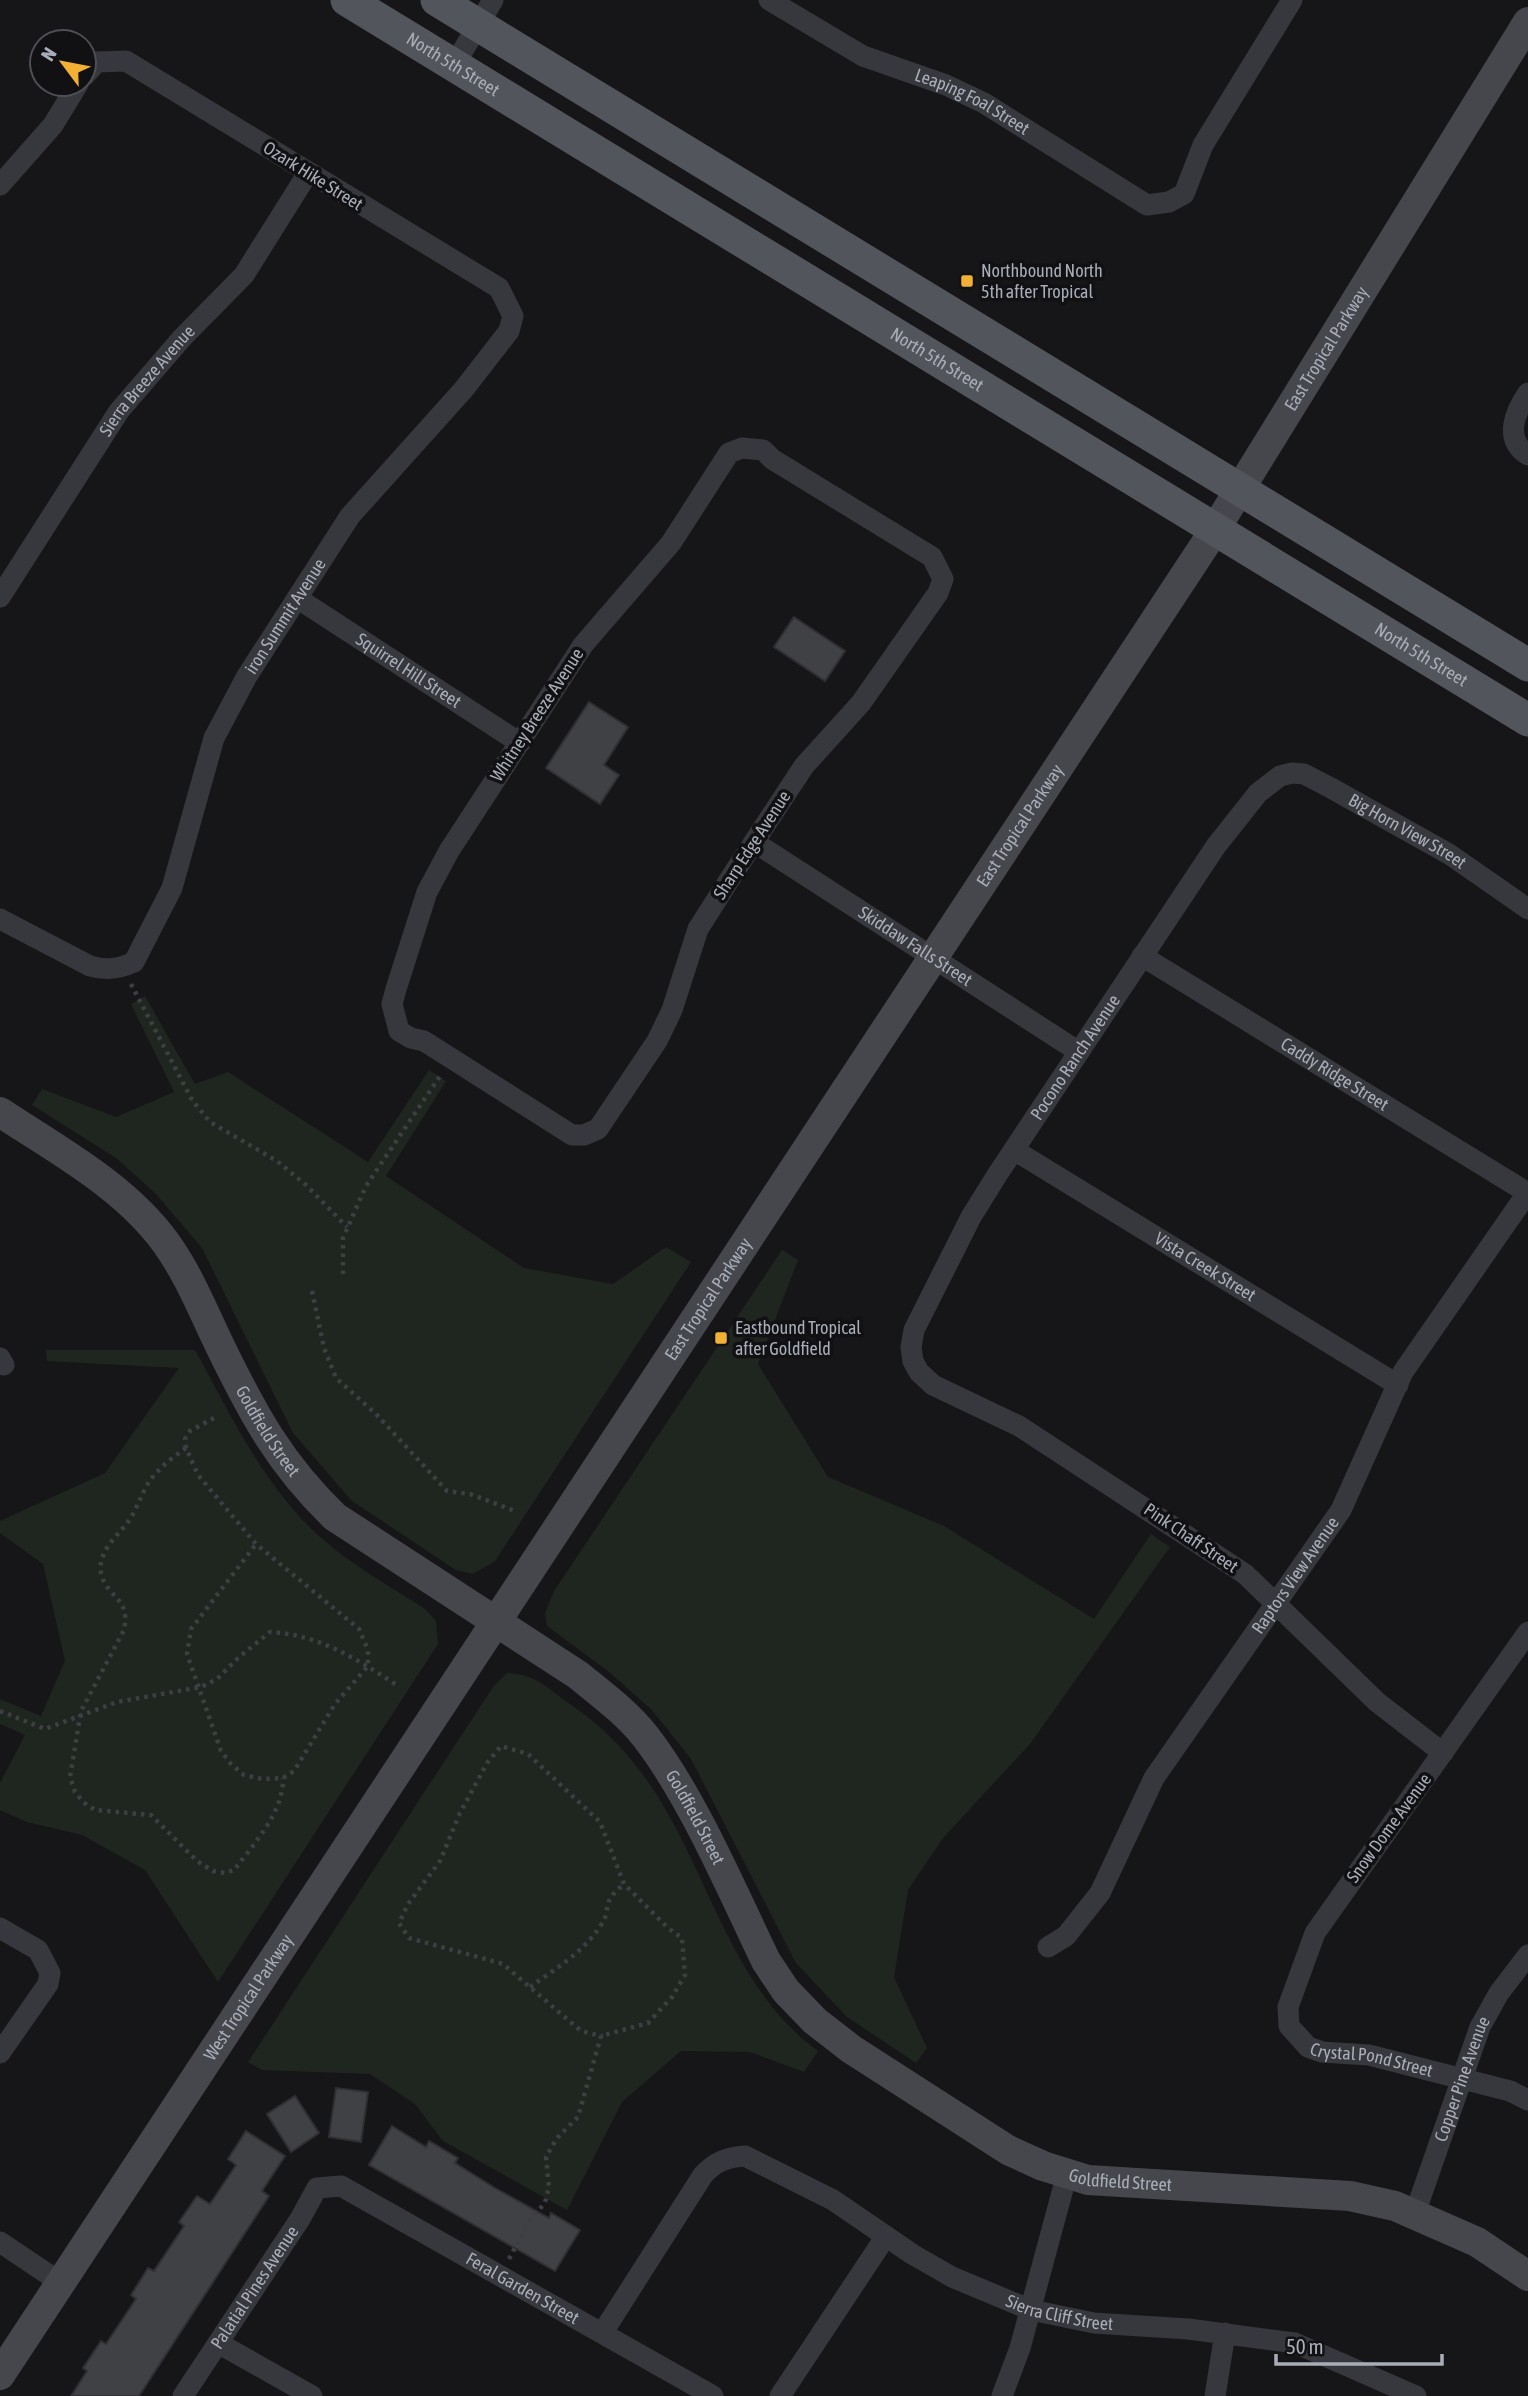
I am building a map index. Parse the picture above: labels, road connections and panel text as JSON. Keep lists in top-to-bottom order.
{
  "streets": {
    "main road": [
      "North 5th Street",
      "East Tropical Parkway",
      "Goldfield Street",
      "West Tropical Parkway"
    ],
    "street": [
      "Leaping Foal Street",
      "Ozark Hike Street",
      "Sierra Breeze Avenue",
      "iron Summit Avenue",
      "Squirrel Hill Street",
      "Whitney Breeze Avenue",
      "Big Horn View Street",
      "Sharp Edge Avenue",
      "Skiddaw Falls Street",
      "Pocono Ranch Avenue",
      "Caddy Ridge Street",
      "Vista Creek Street",
      "Pink Chaff Street",
      "Raptors View Avenue",
      "Snow Dome Avenue",
      "Crystal Pond Street",
      "Copper Pine Avenue",
      "Palatial Pines Avenue",
      "Feral Garden Street",
      "Sierra Cliff Street"
    ]
  },
  "crossings": [
    ["North 5th Street", "East Tropical Parkway"],
    ["Ozark Hike Street", "Sierra Breeze Avenue"],
    ["Ozark Hike Street", "iron Summit Avenue"],
    ["East Tropical Parkway", "Skiddaw Falls Street"],
    ["East Tropical Parkway", "Goldfield Street"],
    ["East Tropical Parkway", "West Tropical Parkway"],
    ["iron Summit Avenue", "Squirrel Hill Street"],
    ["Squirrel Hill Street", "Whitney Breeze Avenue"],
    ["Whitney Breeze Avenue", "Sharp Edge Avenue"],
    ["Big Horn View Street", "Pocono Ranch Avenue"],
    ["Sharp Edge Avenue", "Skiddaw Falls Street"],
    ["Skiddaw Falls Street", "Pocono Ranch Avenue"],
    ["Pocono Ranch Avenue", "Caddy Ridge Street"],
    ["Pocono Ranch Avenue", "Vista Creek Street"],
    ["Pocono Ranch Avenue", "Pink Chaff Street"],
    ["Caddy Ridge Street", "Raptors View Avenue"],
    ["Vista Creek Street", "Raptors View Avenue"],
    ["Goldfield Street", "West Tropical Parkway"],
    ["Goldfield Street", "Copper Pine Avenue"],
    ["Pink Chaff Street", "Raptors View Avenue"],
    ["Pink Chaff Street", "Snow Dome Avenue"],
    ["Snow Dome Avenue", "Crystal Pond Street"],
    ["Crystal Pond Street", "Copper Pine Avenue"],
    ["Palatial Pines Avenue", "Feral Garden Street"],
    ["Feral Garden Street", "Sierra Cliff Street"]
  ],
  "places": {
    "transit": ["Northbound North 5th after Tropical", "Eastbound Tropical after Goldfield"]
  },
  "scale_bar": "50 m",
  "north": "top left"
}
